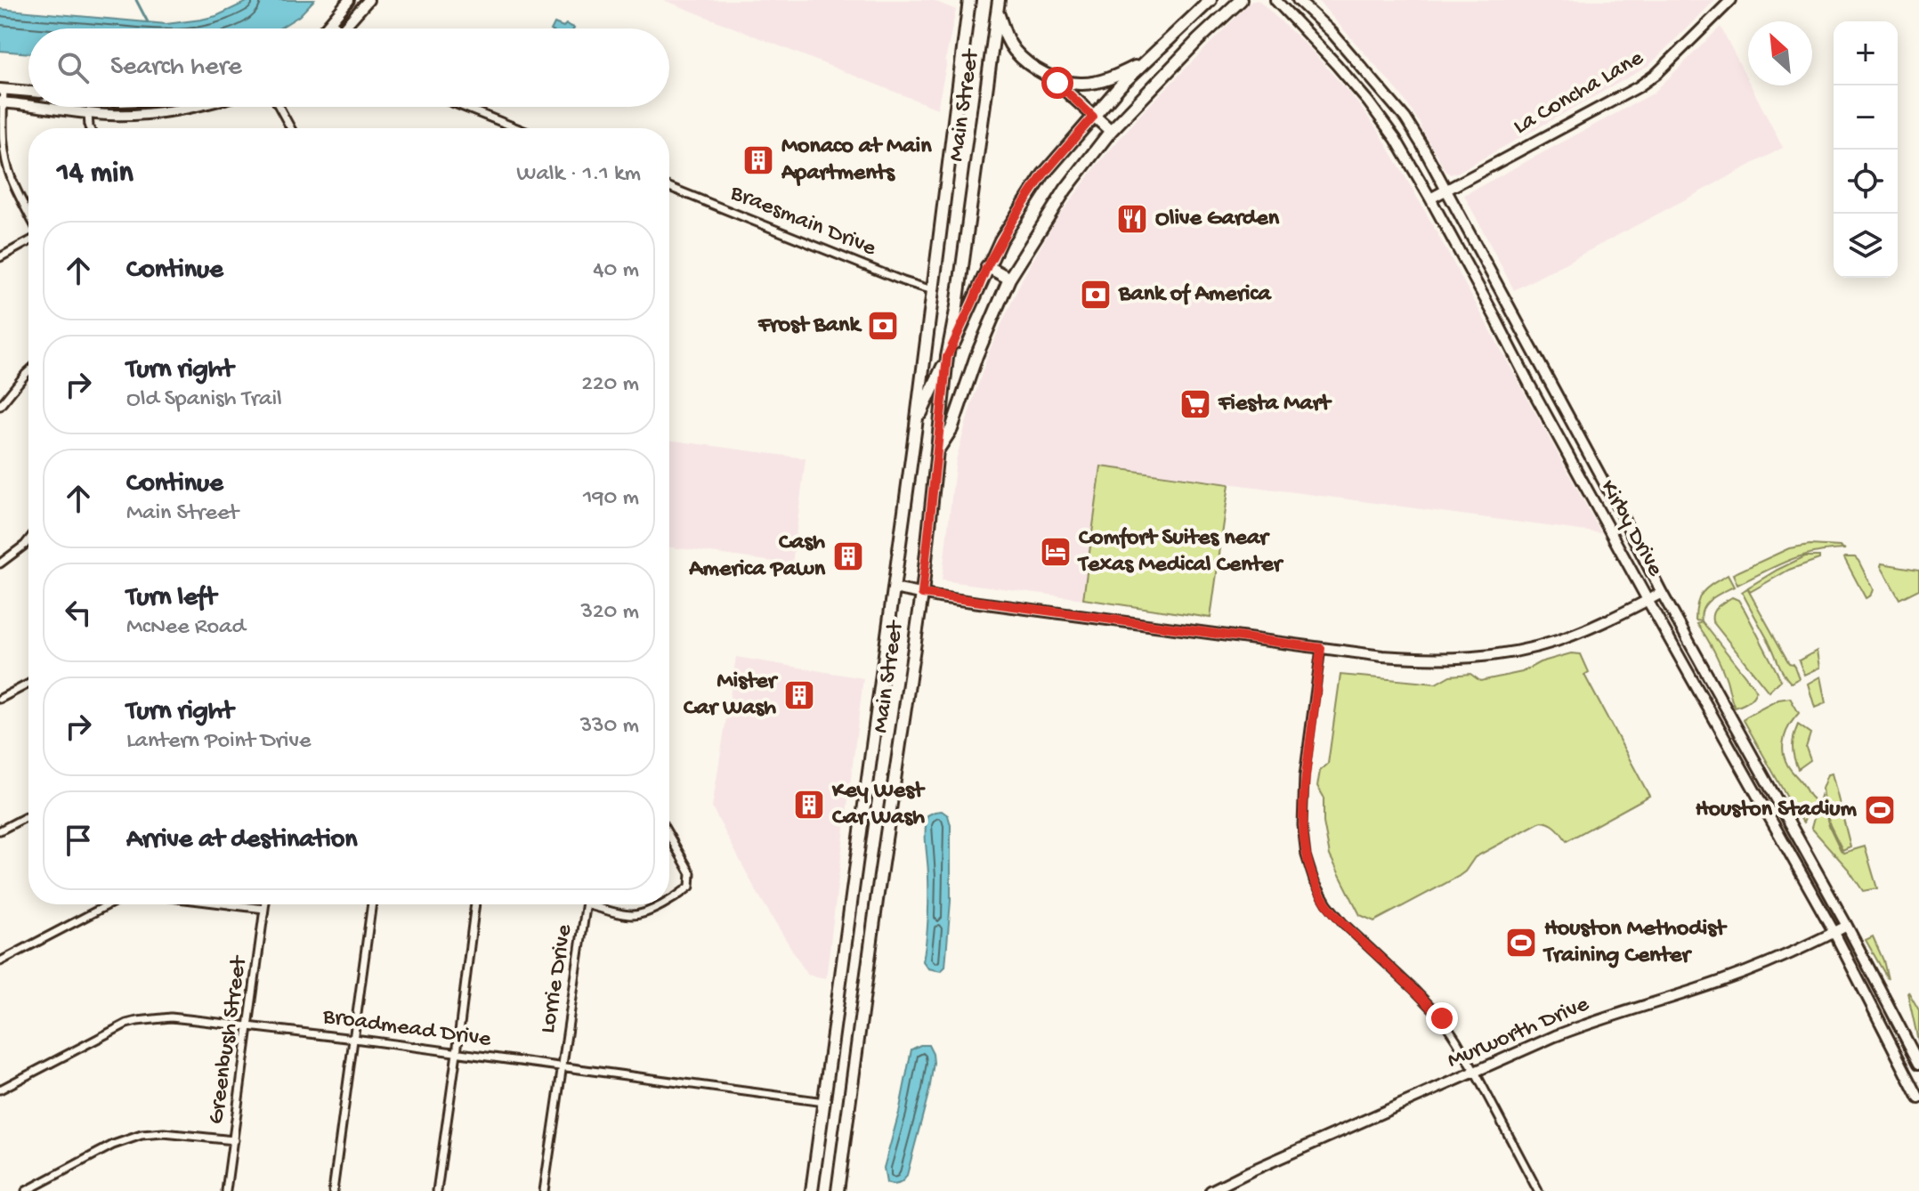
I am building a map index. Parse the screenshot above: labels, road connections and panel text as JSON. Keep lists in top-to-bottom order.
{
  "streets": {
    "main road": [
      "La Concha Lane",
      "Main Street",
      "Kirby Drive",
      "Murworth Drive"
    ],
    "street": [
      "Braesmain Drive",
      "Lorrie Drive",
      "Broadmead Drive",
      "Greenbush Street"
    ]
  },
  "crossings": [
    ["La Concha Lane", "Kirby Drive"],
    ["Main Street", "Braesmain Drive"],
    ["Main Street", "Broadmead Drive"],
    ["Kirby Drive", "Murworth Drive"],
    ["Lorrie Drive", "Broadmead Drive"],
    ["Broadmead Drive", "Greenbush Street"]
  ],
  "places": {
    "building": [
      "Monaco at Main Apartments",
      "Cash America Pawn",
      "Mister Car Wash",
      "Key West Car Wash"
    ],
    "restaurant": ["Olive Garden"],
    "bank": ["Bank of America", "Frost Bank"],
    "supermarket": ["Fiesta Mart"],
    "hotel": ["Comfort Suites near Texas Medical Center"],
    "sports": ["Houston Stadium", "Houston Methodist Training Center"]
  },
  "north": "top left",
  "page": {
    "map_buttons": ["+", "−"],
    "search": "Search here",
    "heading": ["14 min", "Walk · 1.1 km"],
    "list": [
      ["Continue", "40 m"],
      ["Turn right", "Old Spanish Trail", "220 m"],
      ["Continue", "Main Street", "190 m"],
      ["Turn left", "McNee Road", "320 m"],
      ["Turn right", "Lantern Point Drive", "330 m"],
      "Arrive at destination"
    ]
  }
}
